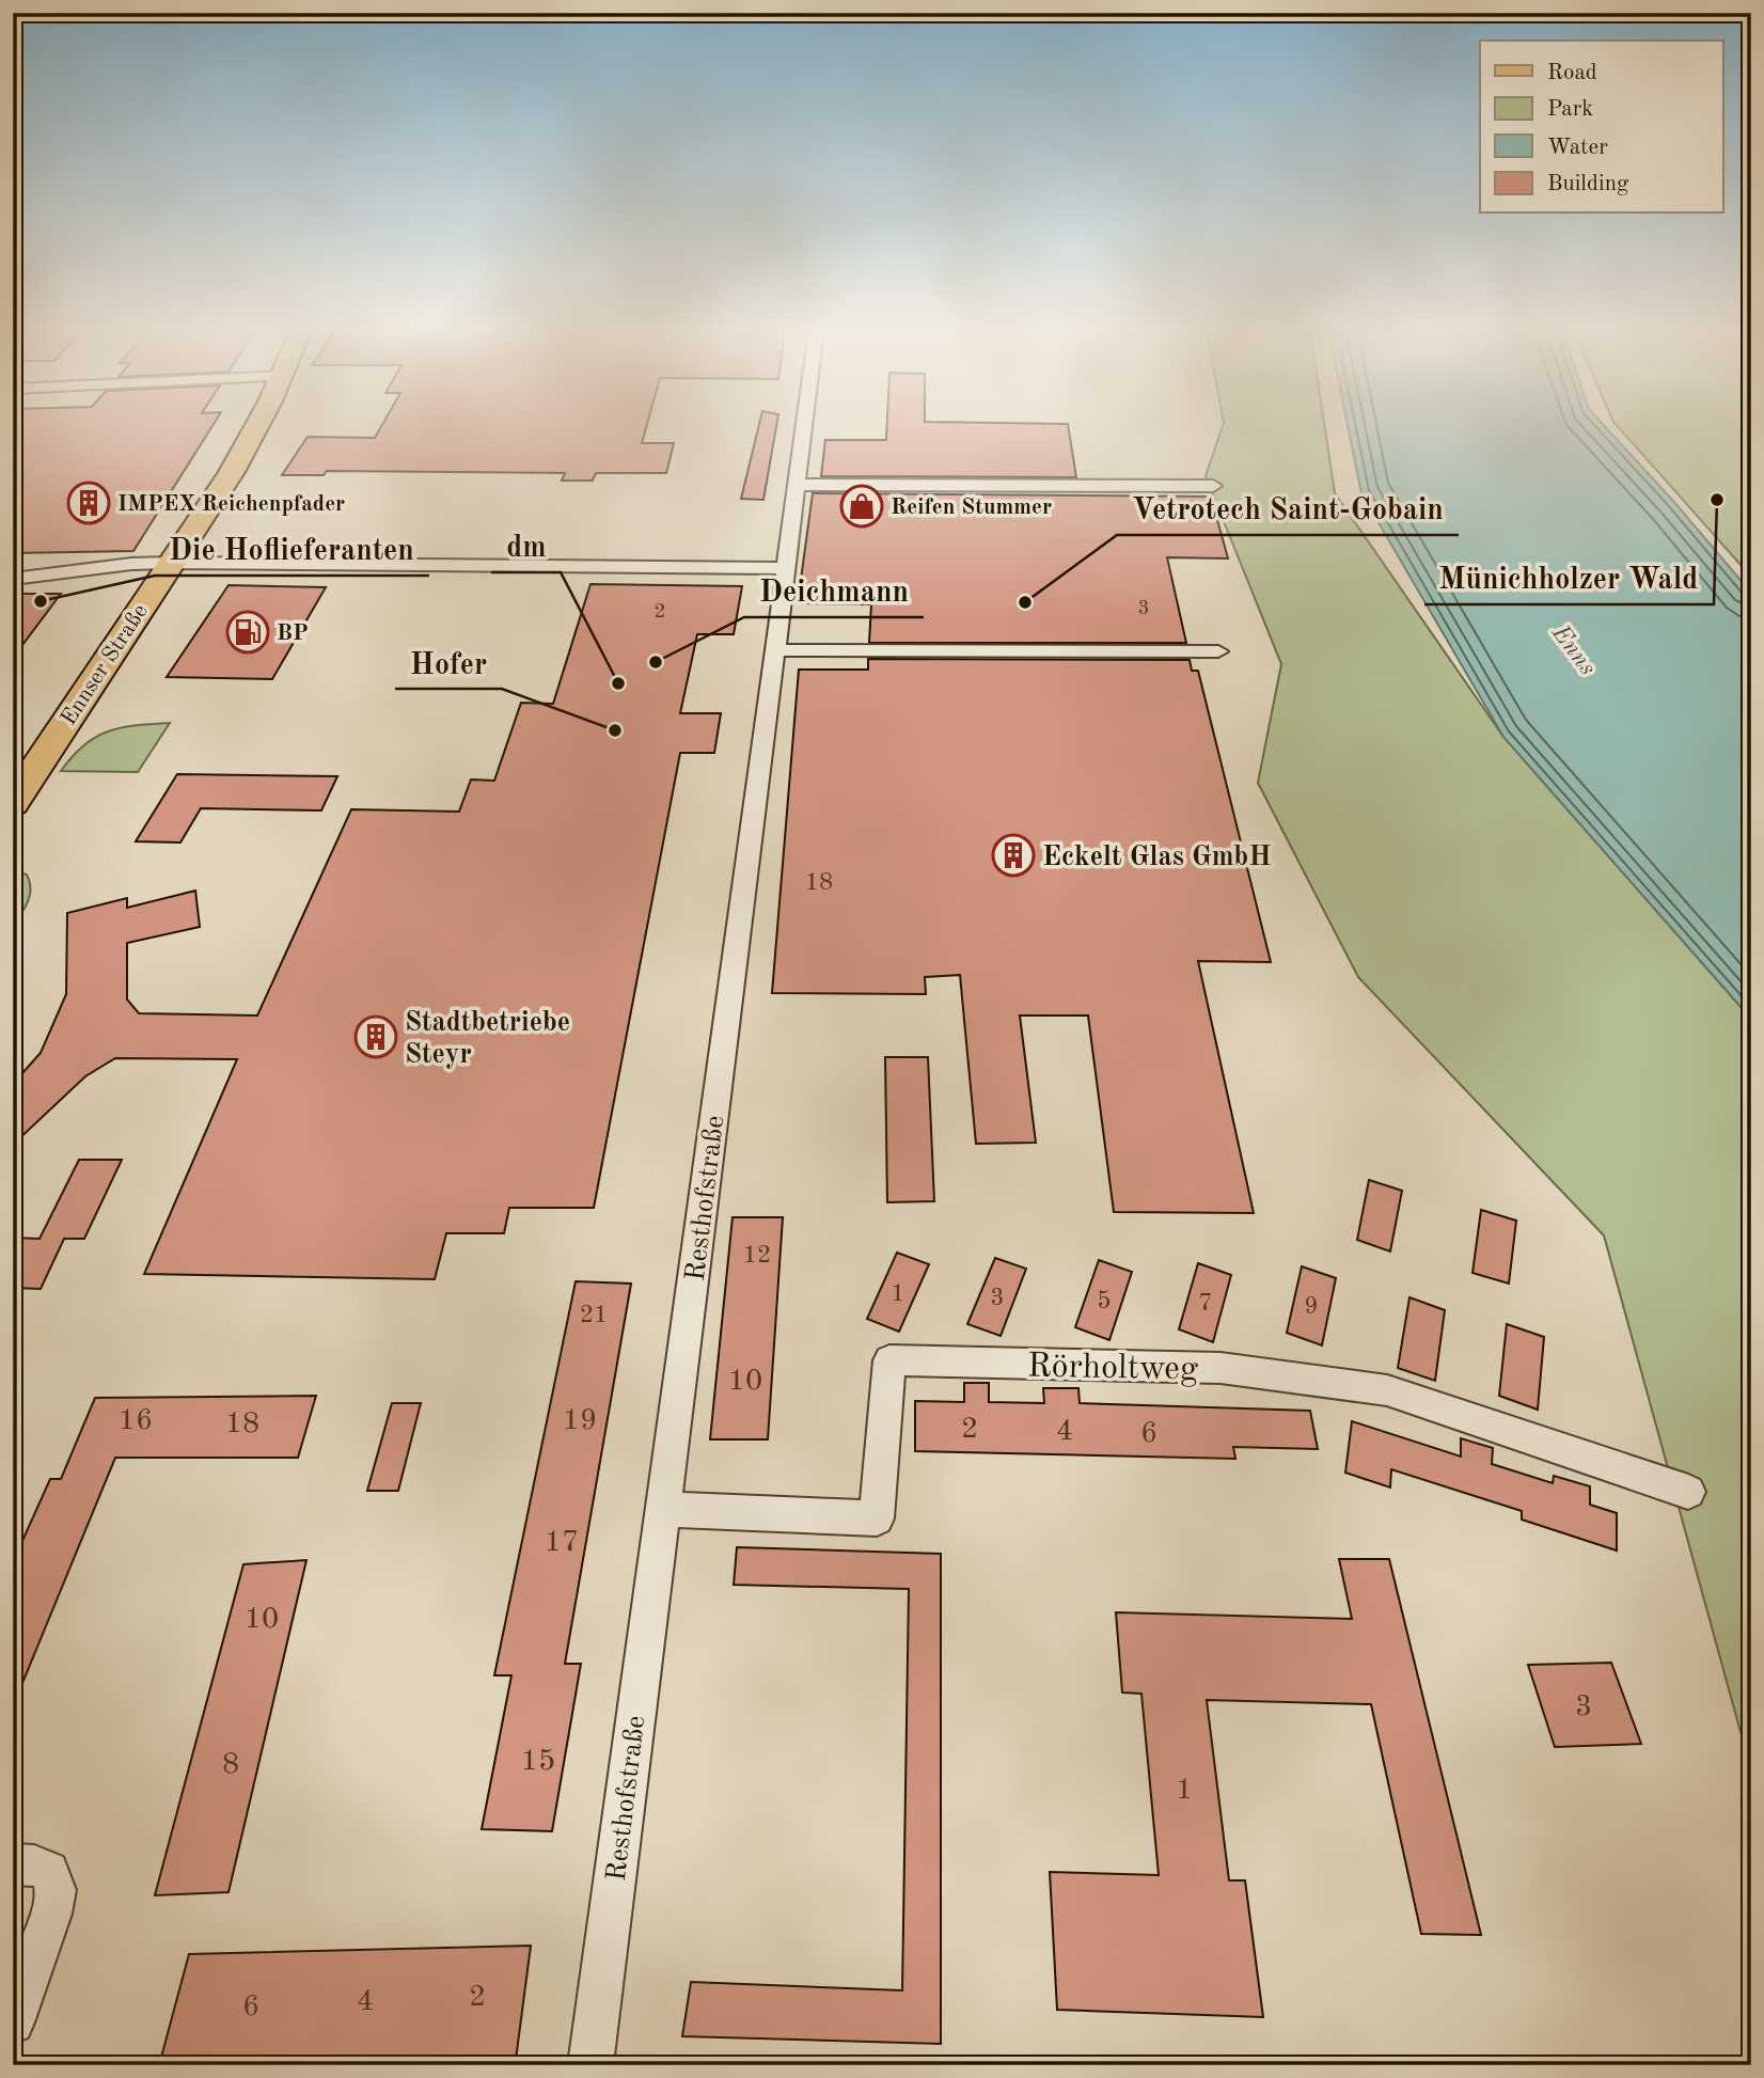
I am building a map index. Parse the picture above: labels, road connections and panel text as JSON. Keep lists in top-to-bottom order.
{
  "streets": {
    "main road": ["Ennser Straße"],
    "street": ["Resthofstraße", "Rörholtweg"]
  },
  "crossings": [
    ["Resthofstraße", "Rörholtweg"]
  ],
  "water": ["Enns"],
  "places": {
    "other": [
      "Münichholzer Wald",
      "Die Hoflieferanten",
      "Vetrotech Saint-Gobain",
      "Deichmann",
      "dm",
      "Hofer"
    ],
    "building": ["IMPEX Reichenpfader", "Eckelt Glas GmbH", "Stadtbetriebe Steyr"],
    "shop": ["Reifen Stummer"],
    "fuel station": ["BP"]
  },
  "house_numbers": [
    "3",
    "2",
    "18",
    "12",
    "1",
    "3",
    "5",
    "7",
    "9",
    "21",
    "10",
    "16",
    "19",
    "18",
    "2",
    "4",
    "6",
    "17",
    "10",
    "3",
    "15",
    "8",
    "1",
    "2",
    "4",
    "6"
  ],
  "legend": [
    "Road",
    "Park",
    "Water",
    "Building"
  ]
}
